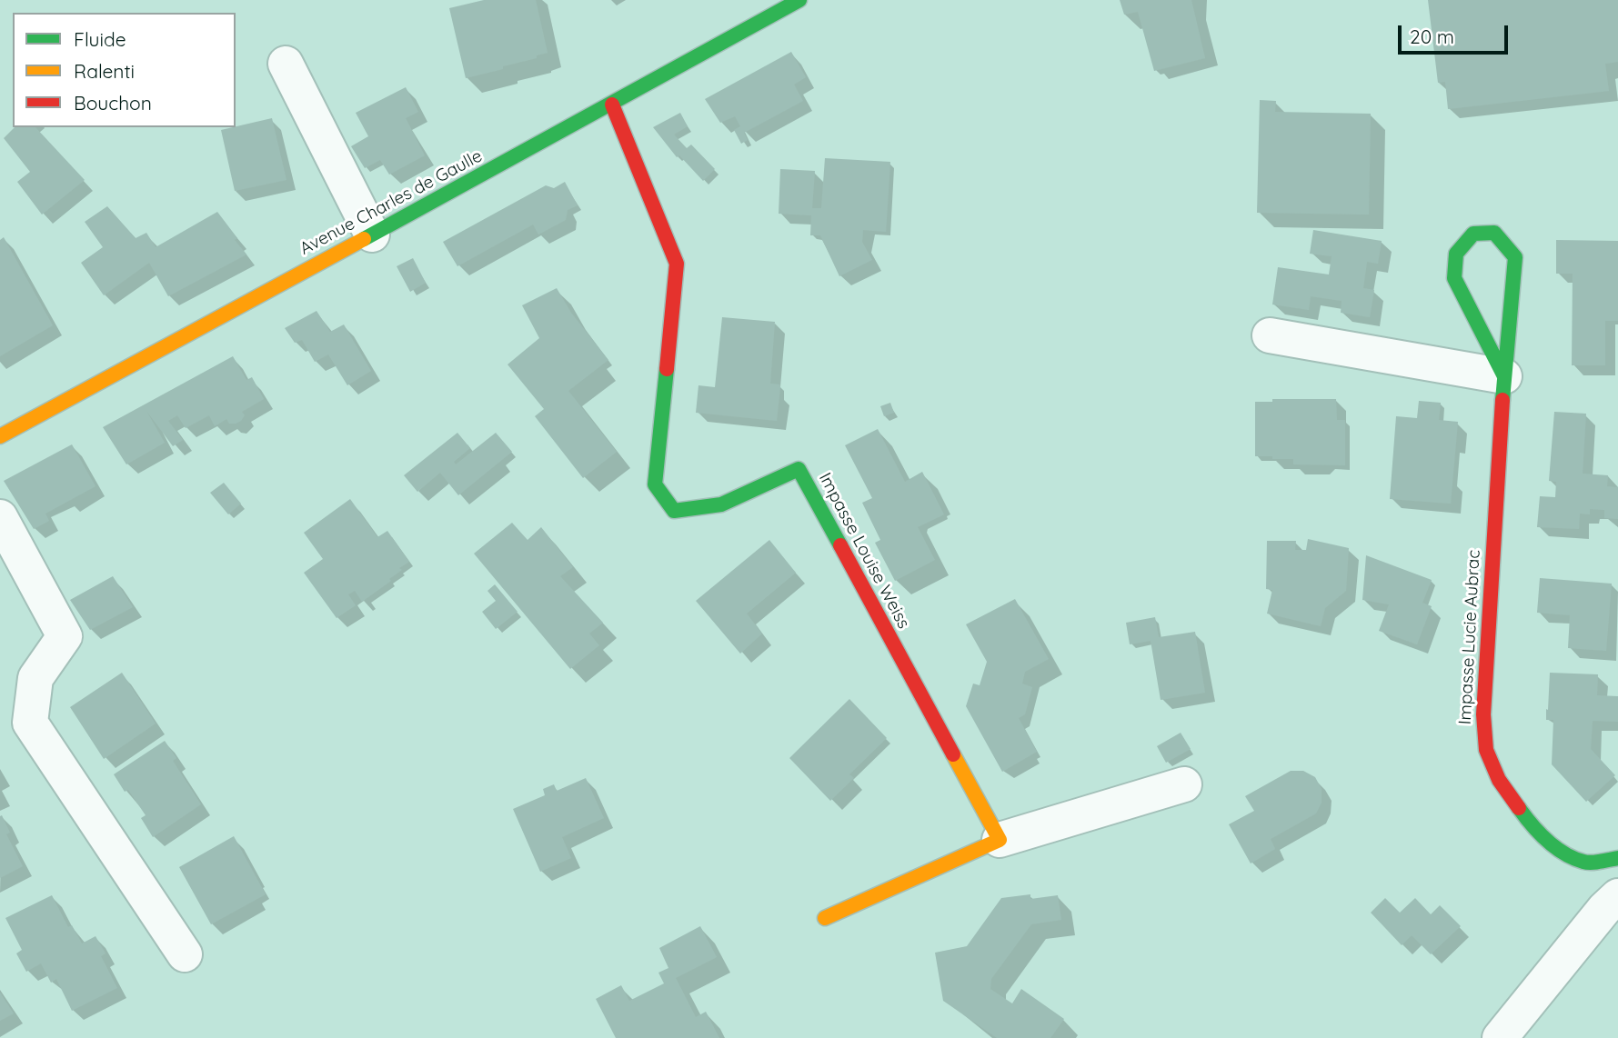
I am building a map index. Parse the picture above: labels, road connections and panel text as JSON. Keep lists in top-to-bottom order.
{
  "streets": {
    "street": ["Avenue Charles de Gaulle", "Impasse Louise Weiss", "Impasse Lucie Aubrac"]
  },
  "crossings": [
    ["Avenue Charles de Gaulle", "Impasse Louise Weiss"]
  ],
  "legend": ["Fluide", "Ralenti", "Bouchon"],
  "scale_bar": "20 m"
}
